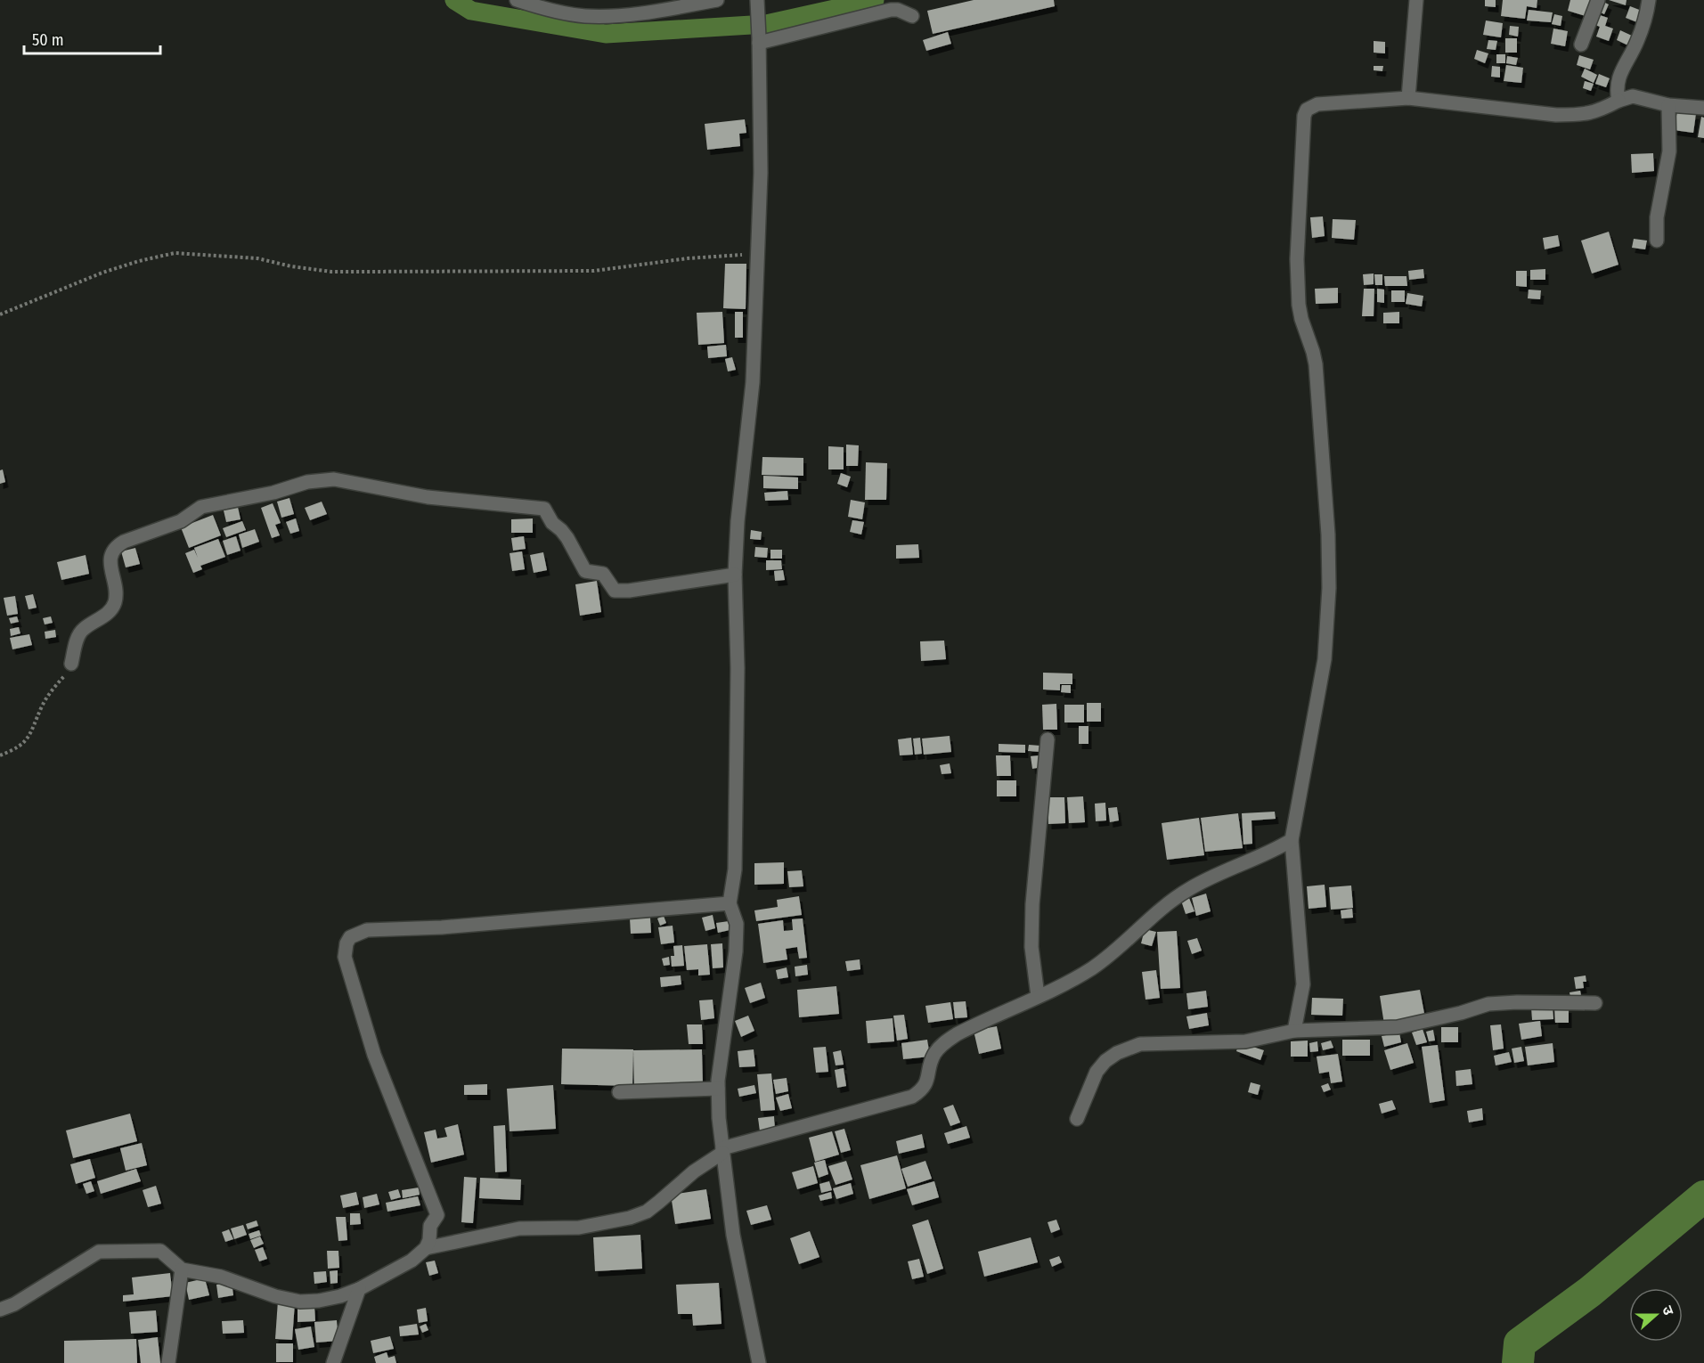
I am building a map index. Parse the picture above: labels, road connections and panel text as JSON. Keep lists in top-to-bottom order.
{
  "scale_bar": "50 m",
  "north": "right"
}
